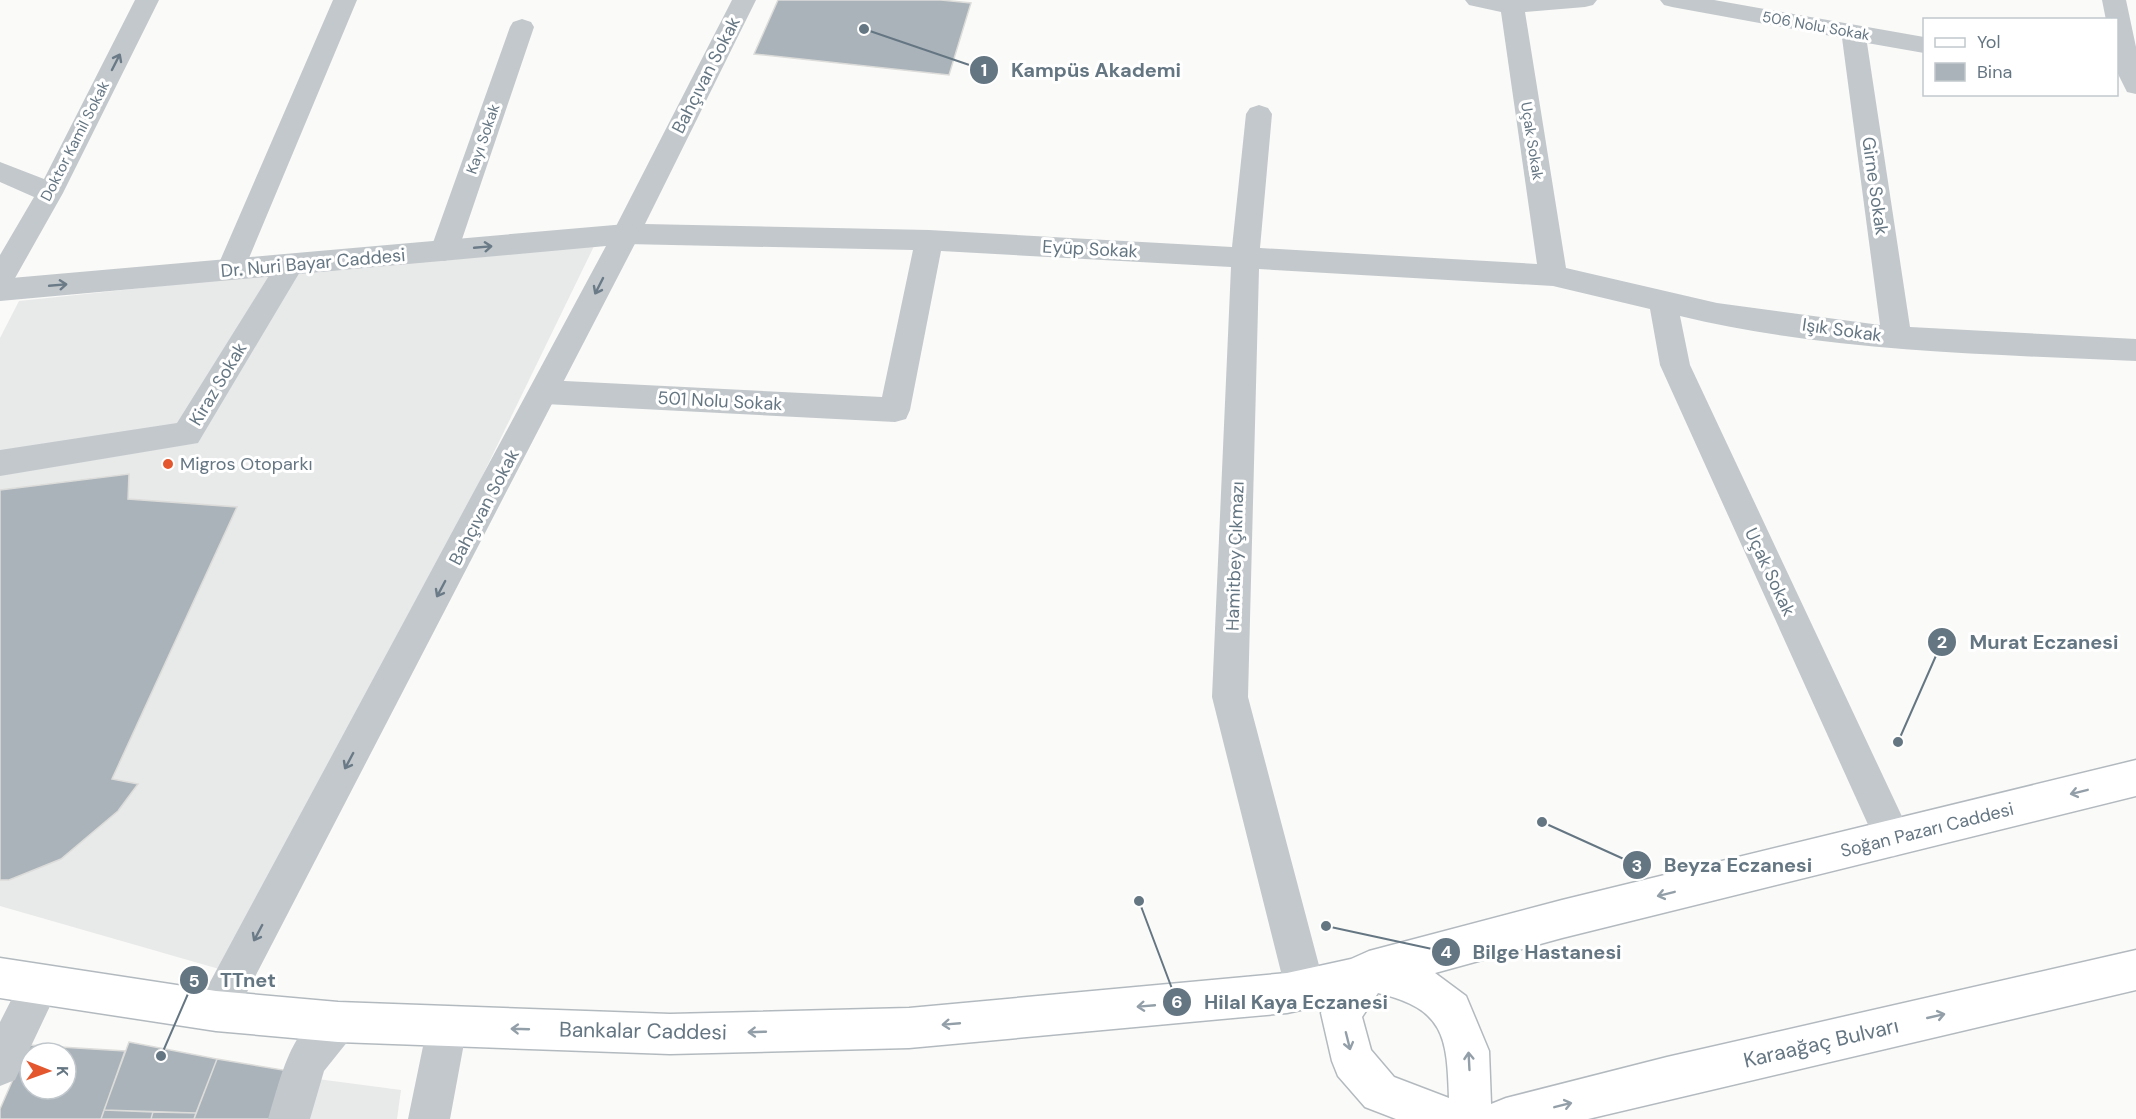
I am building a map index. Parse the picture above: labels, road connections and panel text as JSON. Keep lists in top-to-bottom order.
{
  "streets": {
    "main road": ["Soğan Pazarı Caddesi", "Bankalar Caddesi", "Karaağaç Bulvarı"],
    "street": [
      "506 Nolu Sokak",
      "Bahçıvan Sokak",
      "Kayı Sokak",
      "Doktor Kamil Sokak",
      "Uçak Sokak",
      "Girne Sokak",
      "Eyüp Sokak",
      "Dr. Nuri Bayar Caddesi",
      "Işık Sokak",
      "Kiraz Sokak",
      "501 Nolu Sokak",
      "Hamitbey Çıkmazı"
    ]
  },
  "crossings": [
    ["506 Nolu Sokak", "Girne Sokak"],
    ["Bahçıvan Sokak", "Eyüp Sokak"],
    ["Bahçıvan Sokak", "Dr. Nuri Bayar Caddesi"],
    ["Bahçıvan Sokak", "501 Nolu Sokak"],
    ["Bahçıvan Sokak", "Bankalar Caddesi"],
    ["Kayı Sokak", "Dr. Nuri Bayar Caddesi"],
    ["Uçak Sokak", "Eyüp Sokak"],
    ["Uçak Sokak", "Işık Sokak"],
    ["Uçak Sokak", "Soğan Pazarı Caddesi"],
    ["Girne Sokak", "Işık Sokak"],
    ["Eyüp Sokak", "Dr. Nuri Bayar Caddesi"],
    ["Eyüp Sokak", "Işık Sokak"],
    ["Eyüp Sokak", "501 Nolu Sokak"],
    ["Eyüp Sokak", "Hamitbey Çıkmazı"],
    ["Dr. Nuri Bayar Caddesi", "Kiraz Sokak"],
    ["Hamitbey Çıkmazı", "Soğan Pazarı Caddesi"],
    ["Hamitbey Çıkmazı", "Bankalar Caddesi"],
    ["Soğan Pazarı Caddesi", "Bankalar Caddesi"]
  ],
  "one_way": [
    "Bahçıvan Sokak",
    "Dr. Nuri Bayar Caddesi",
    "Soğan Pazarı Caddesi",
    "Bankalar Caddesi",
    "Karaağaç Bulvarı"
  ],
  "places": [
    "Kampüs Akademi",
    "Migros Otoparkı",
    "Murat Eczanesi",
    "Beyza Eczanesi",
    "Hilal Kaya Eczanesi",
    "Bilge Hastanesi",
    "TTnet"
  ],
  "legend": ["Yol", "Bina"],
  "north": "right"
}
